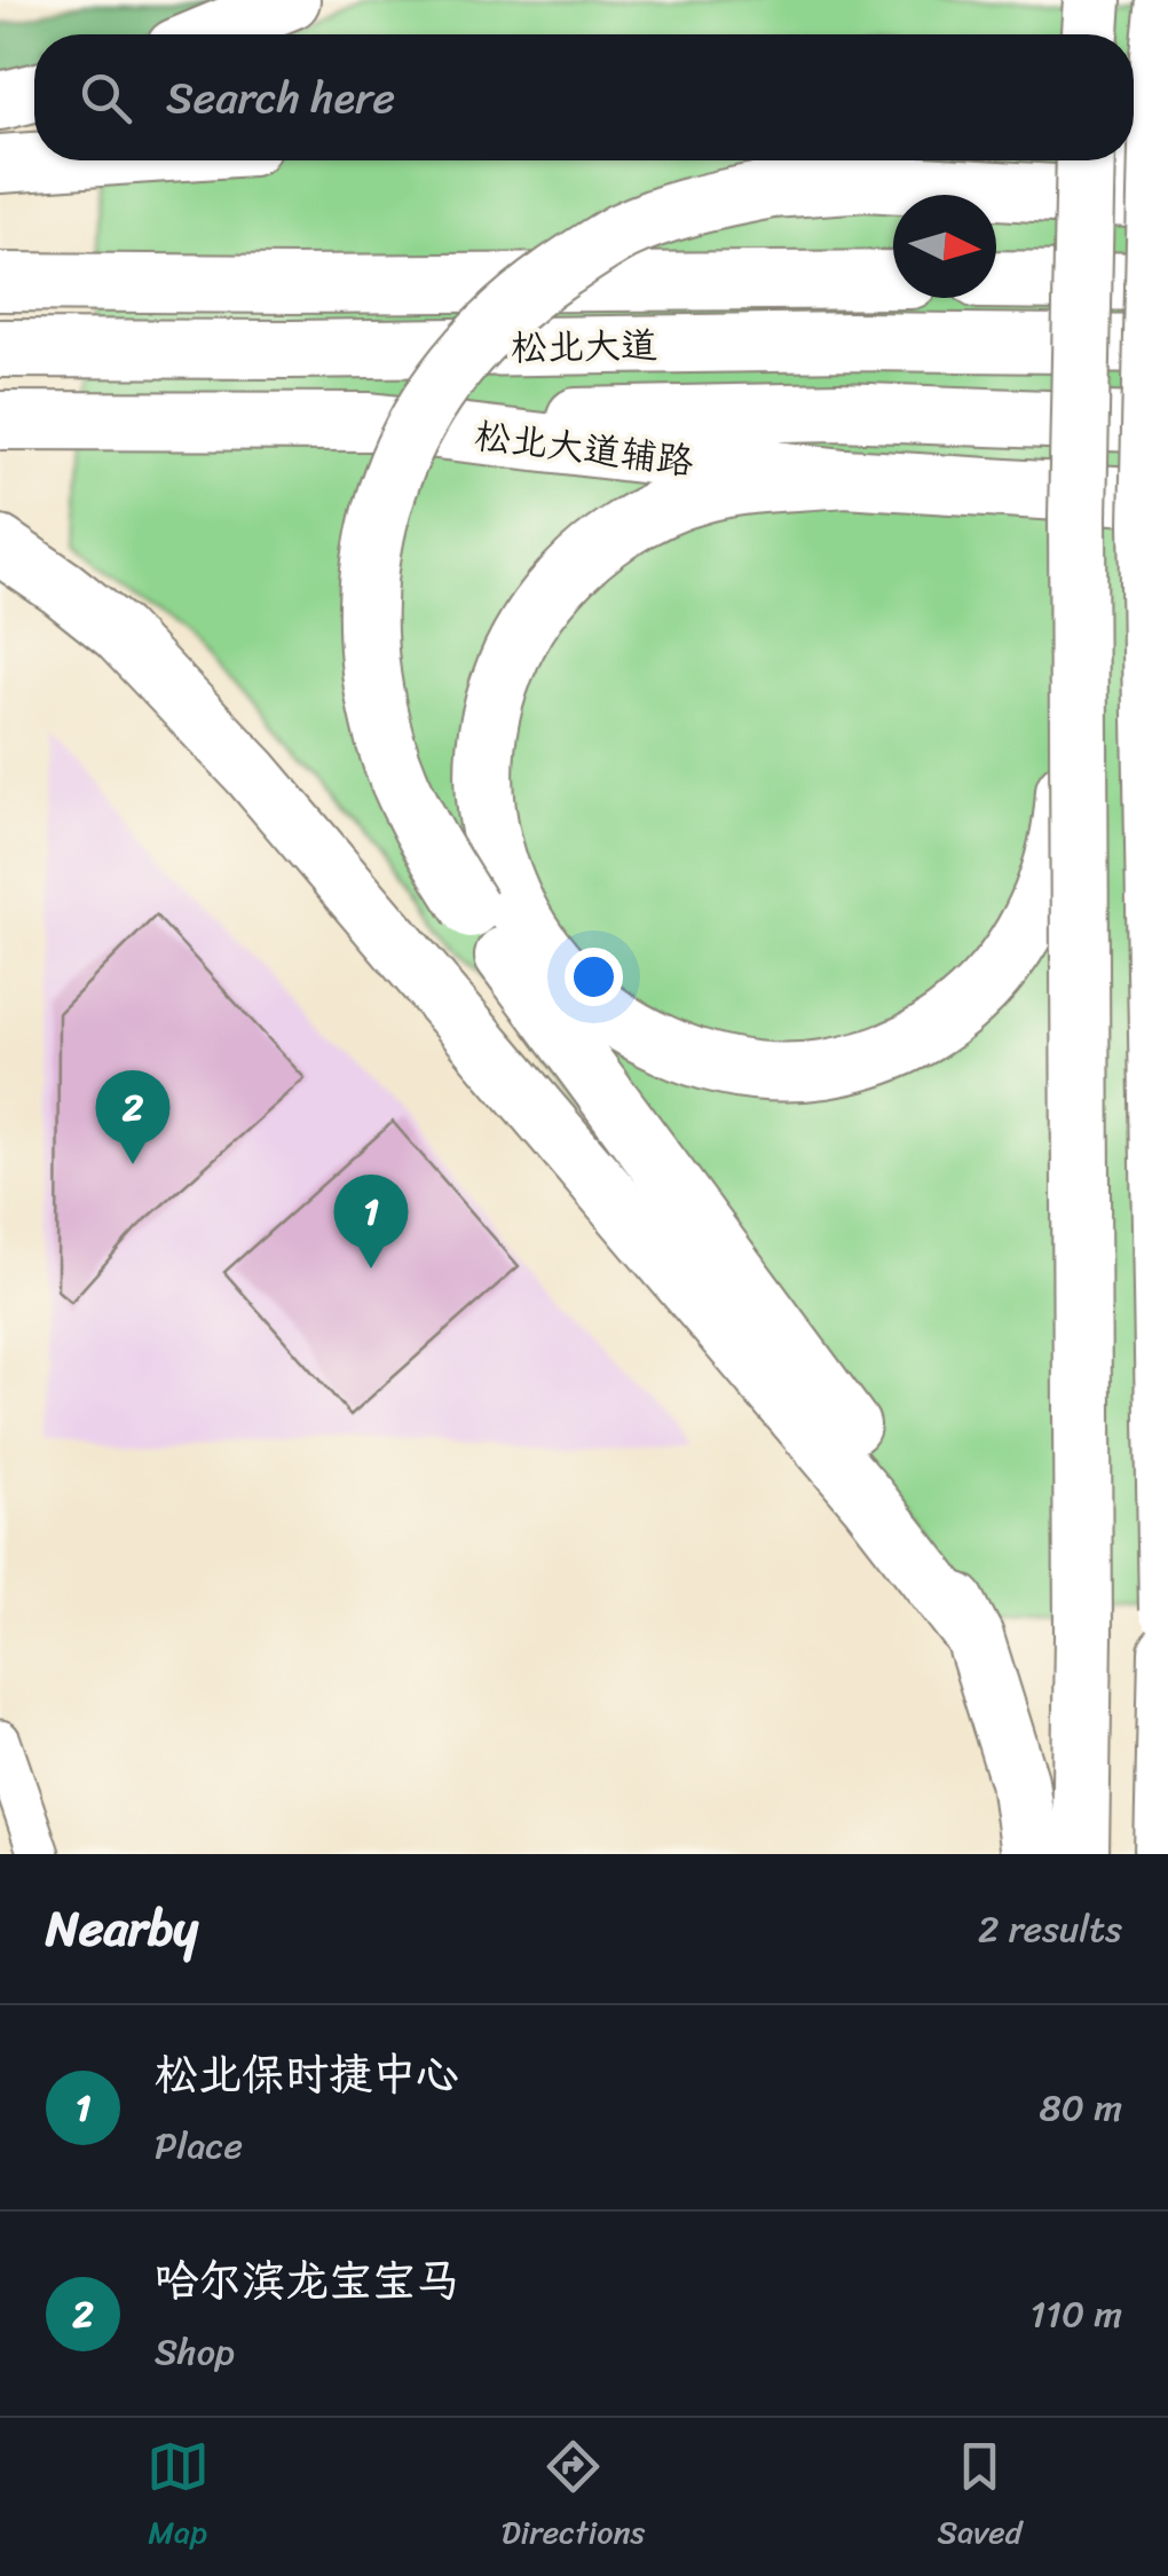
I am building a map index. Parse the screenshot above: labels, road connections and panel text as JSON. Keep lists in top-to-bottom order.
{
  "streets": {
    "highway": ["松北大道", "松北大道辅路"]
  },
  "north": "right",
  "page": {
    "search": "Search here",
    "pins": ["2", "1"],
    "heading": ["Nearby", "2 results"],
    "list": [
      {
        "mark": "1",
        "name": "松北保时捷中心",
        "note": "Place",
        "value": "80 m"
      },
      {
        "mark": "2",
        "name": "哈尔滨龙宝宝马",
        "note": "Shop",
        "value": "110 m"
      }
    ],
    "nav": ["Map", "Directions", "Saved"]
  }
}
